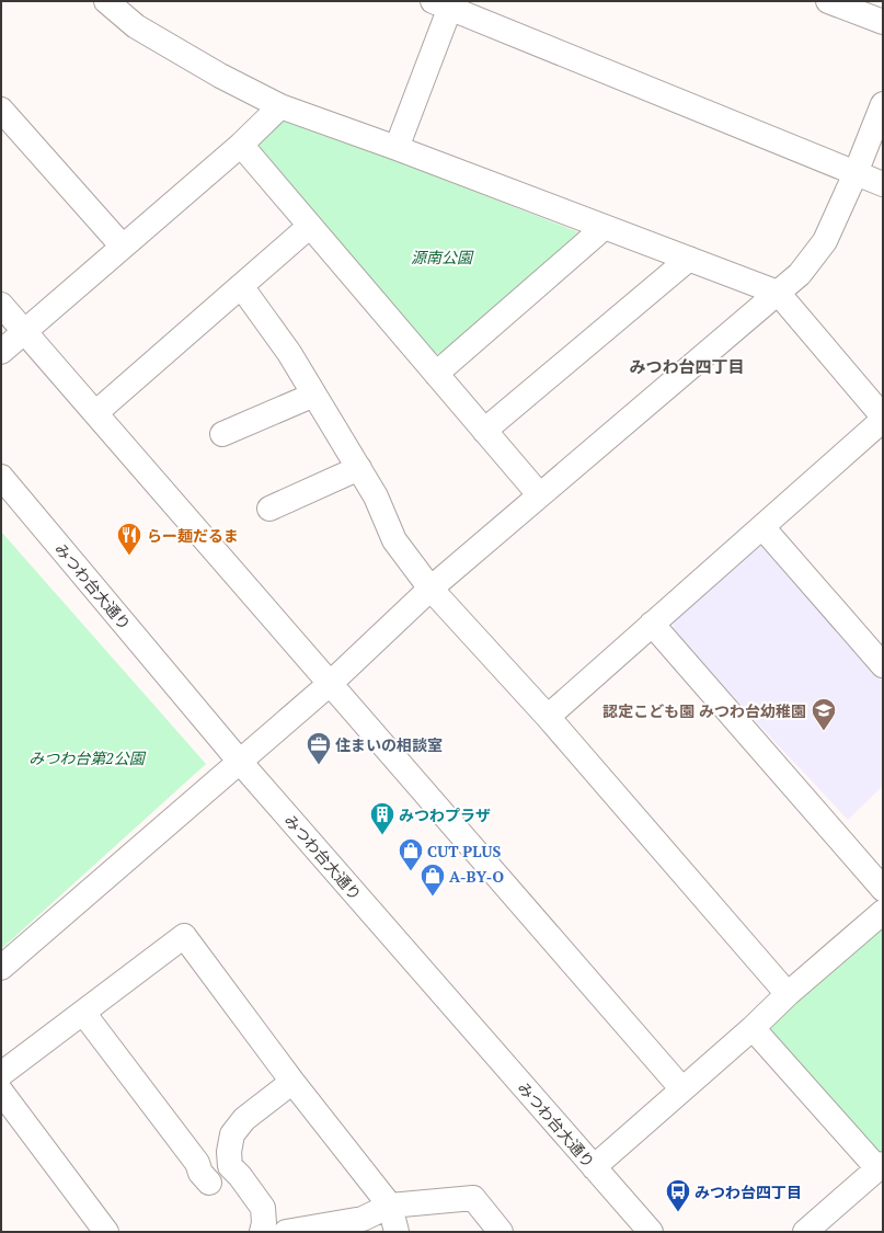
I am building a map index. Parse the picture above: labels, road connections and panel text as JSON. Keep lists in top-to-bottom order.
{
  "streets": {
    "street": ["みつわ台大通り"]
  },
  "districts": ["みつわ台四丁目"],
  "parks": ["源南公園", "みつわ台第2公園"],
  "places": {
    "restaurant": ["らー麺だるま"],
    "school or university": ["認定こども園 みつわ台幼稚園"],
    "office": ["住まいの相談室"],
    "building": ["みつわプラザ"],
    "shop": ["CUT PLUS", "A-BY-O"],
    "bus stop": ["みつわ台四丁目"]
  }
}
